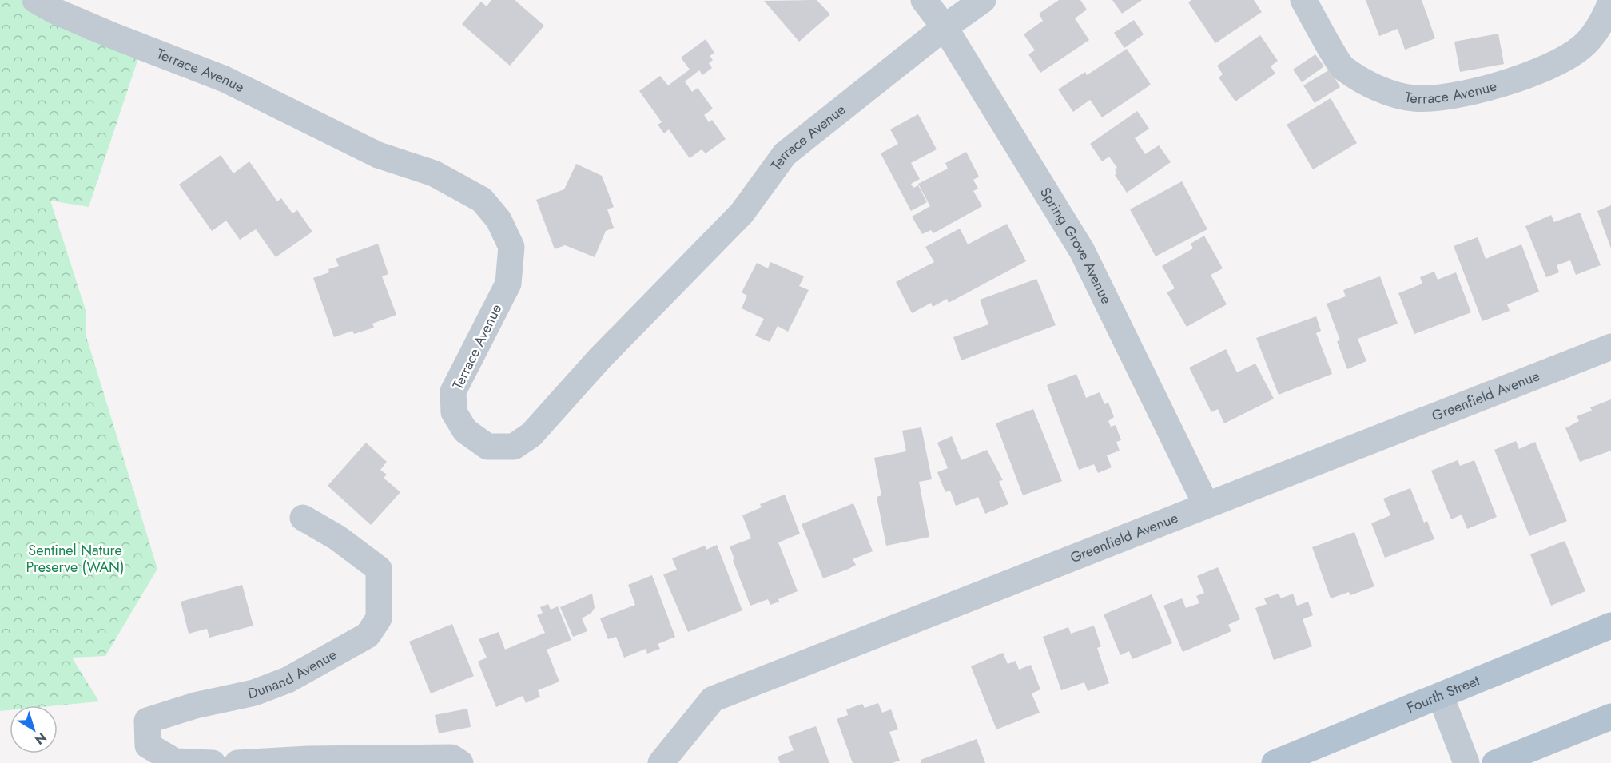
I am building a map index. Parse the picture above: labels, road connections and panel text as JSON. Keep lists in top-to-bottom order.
{
  "streets": {
    "main road": ["Fourth Street"],
    "street": [
      "Terrace Avenue",
      "Spring Grove Avenue",
      "Greenfield Avenue",
      "Dunand Avenue"
    ]
  },
  "crossings": [
    ["Terrace Avenue", "Spring Grove Avenue"],
    ["Spring Grove Avenue", "Greenfield Avenue"]
  ],
  "parks": ["Sentinel Nature Preserve (WAN)"],
  "north": "bottom right"
}
